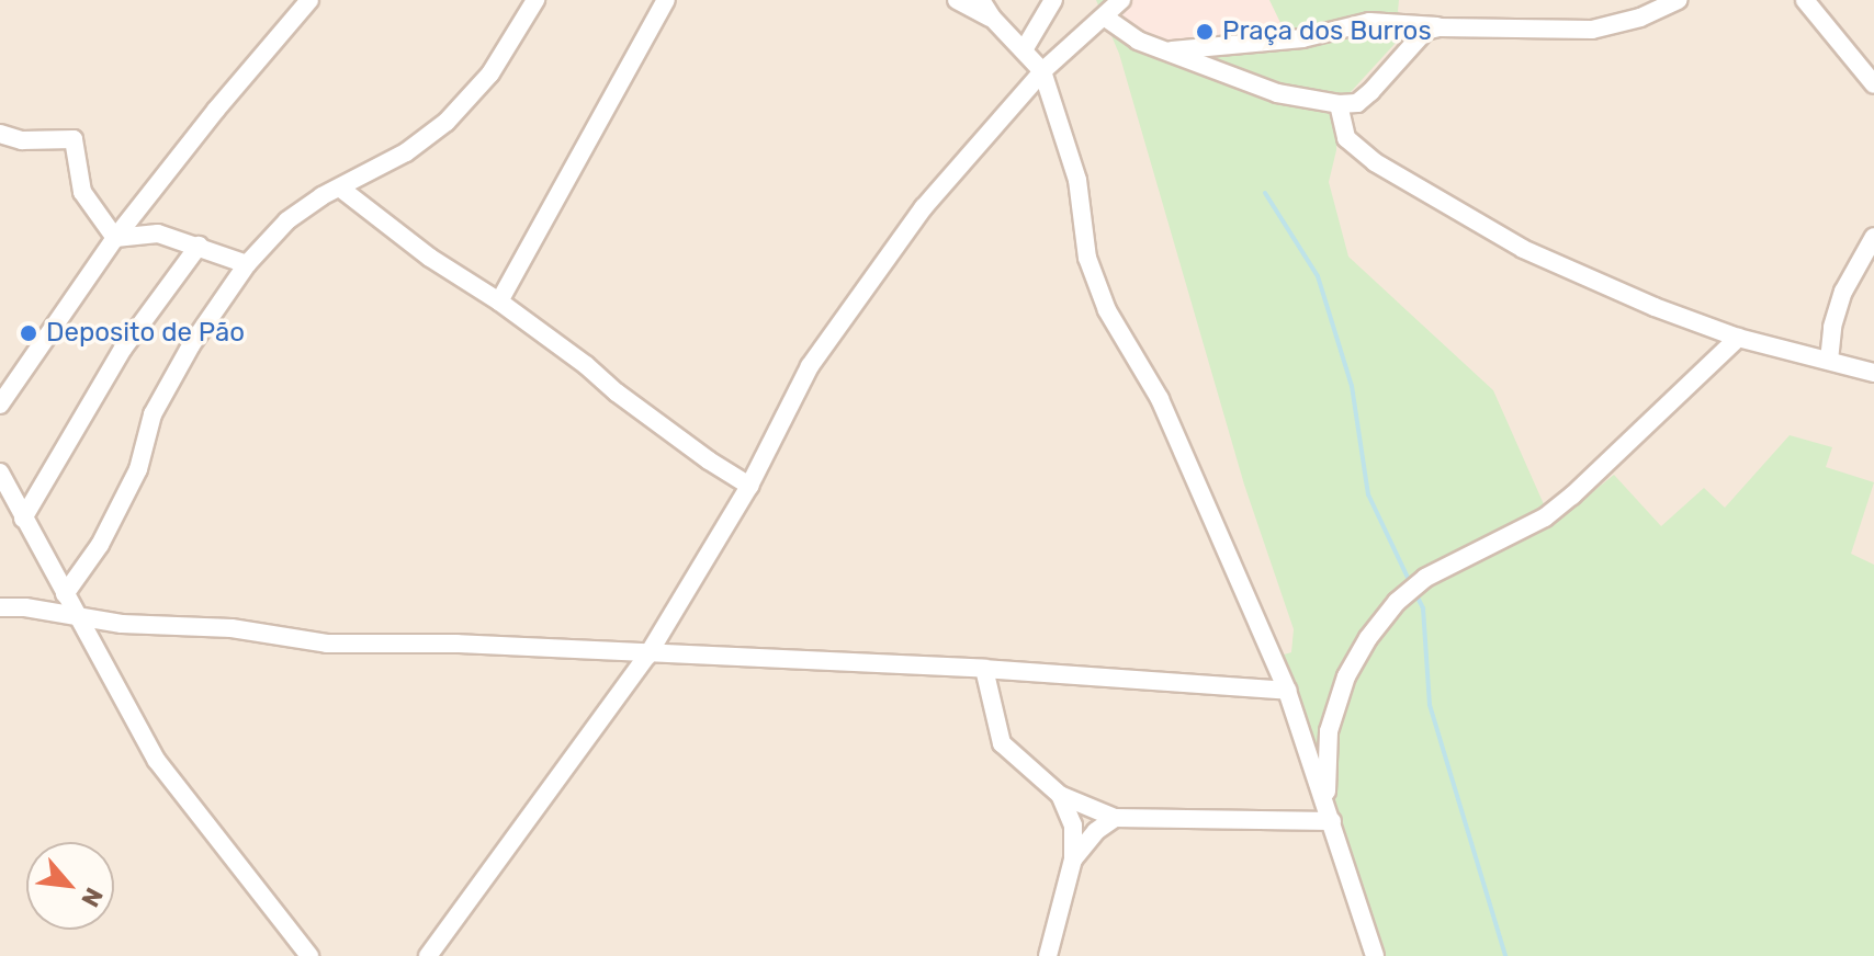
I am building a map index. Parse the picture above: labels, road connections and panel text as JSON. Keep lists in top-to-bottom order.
{
  "places": ["Praça dos Burros", "Deposito de Pão"],
  "north": "bottom right"
}
